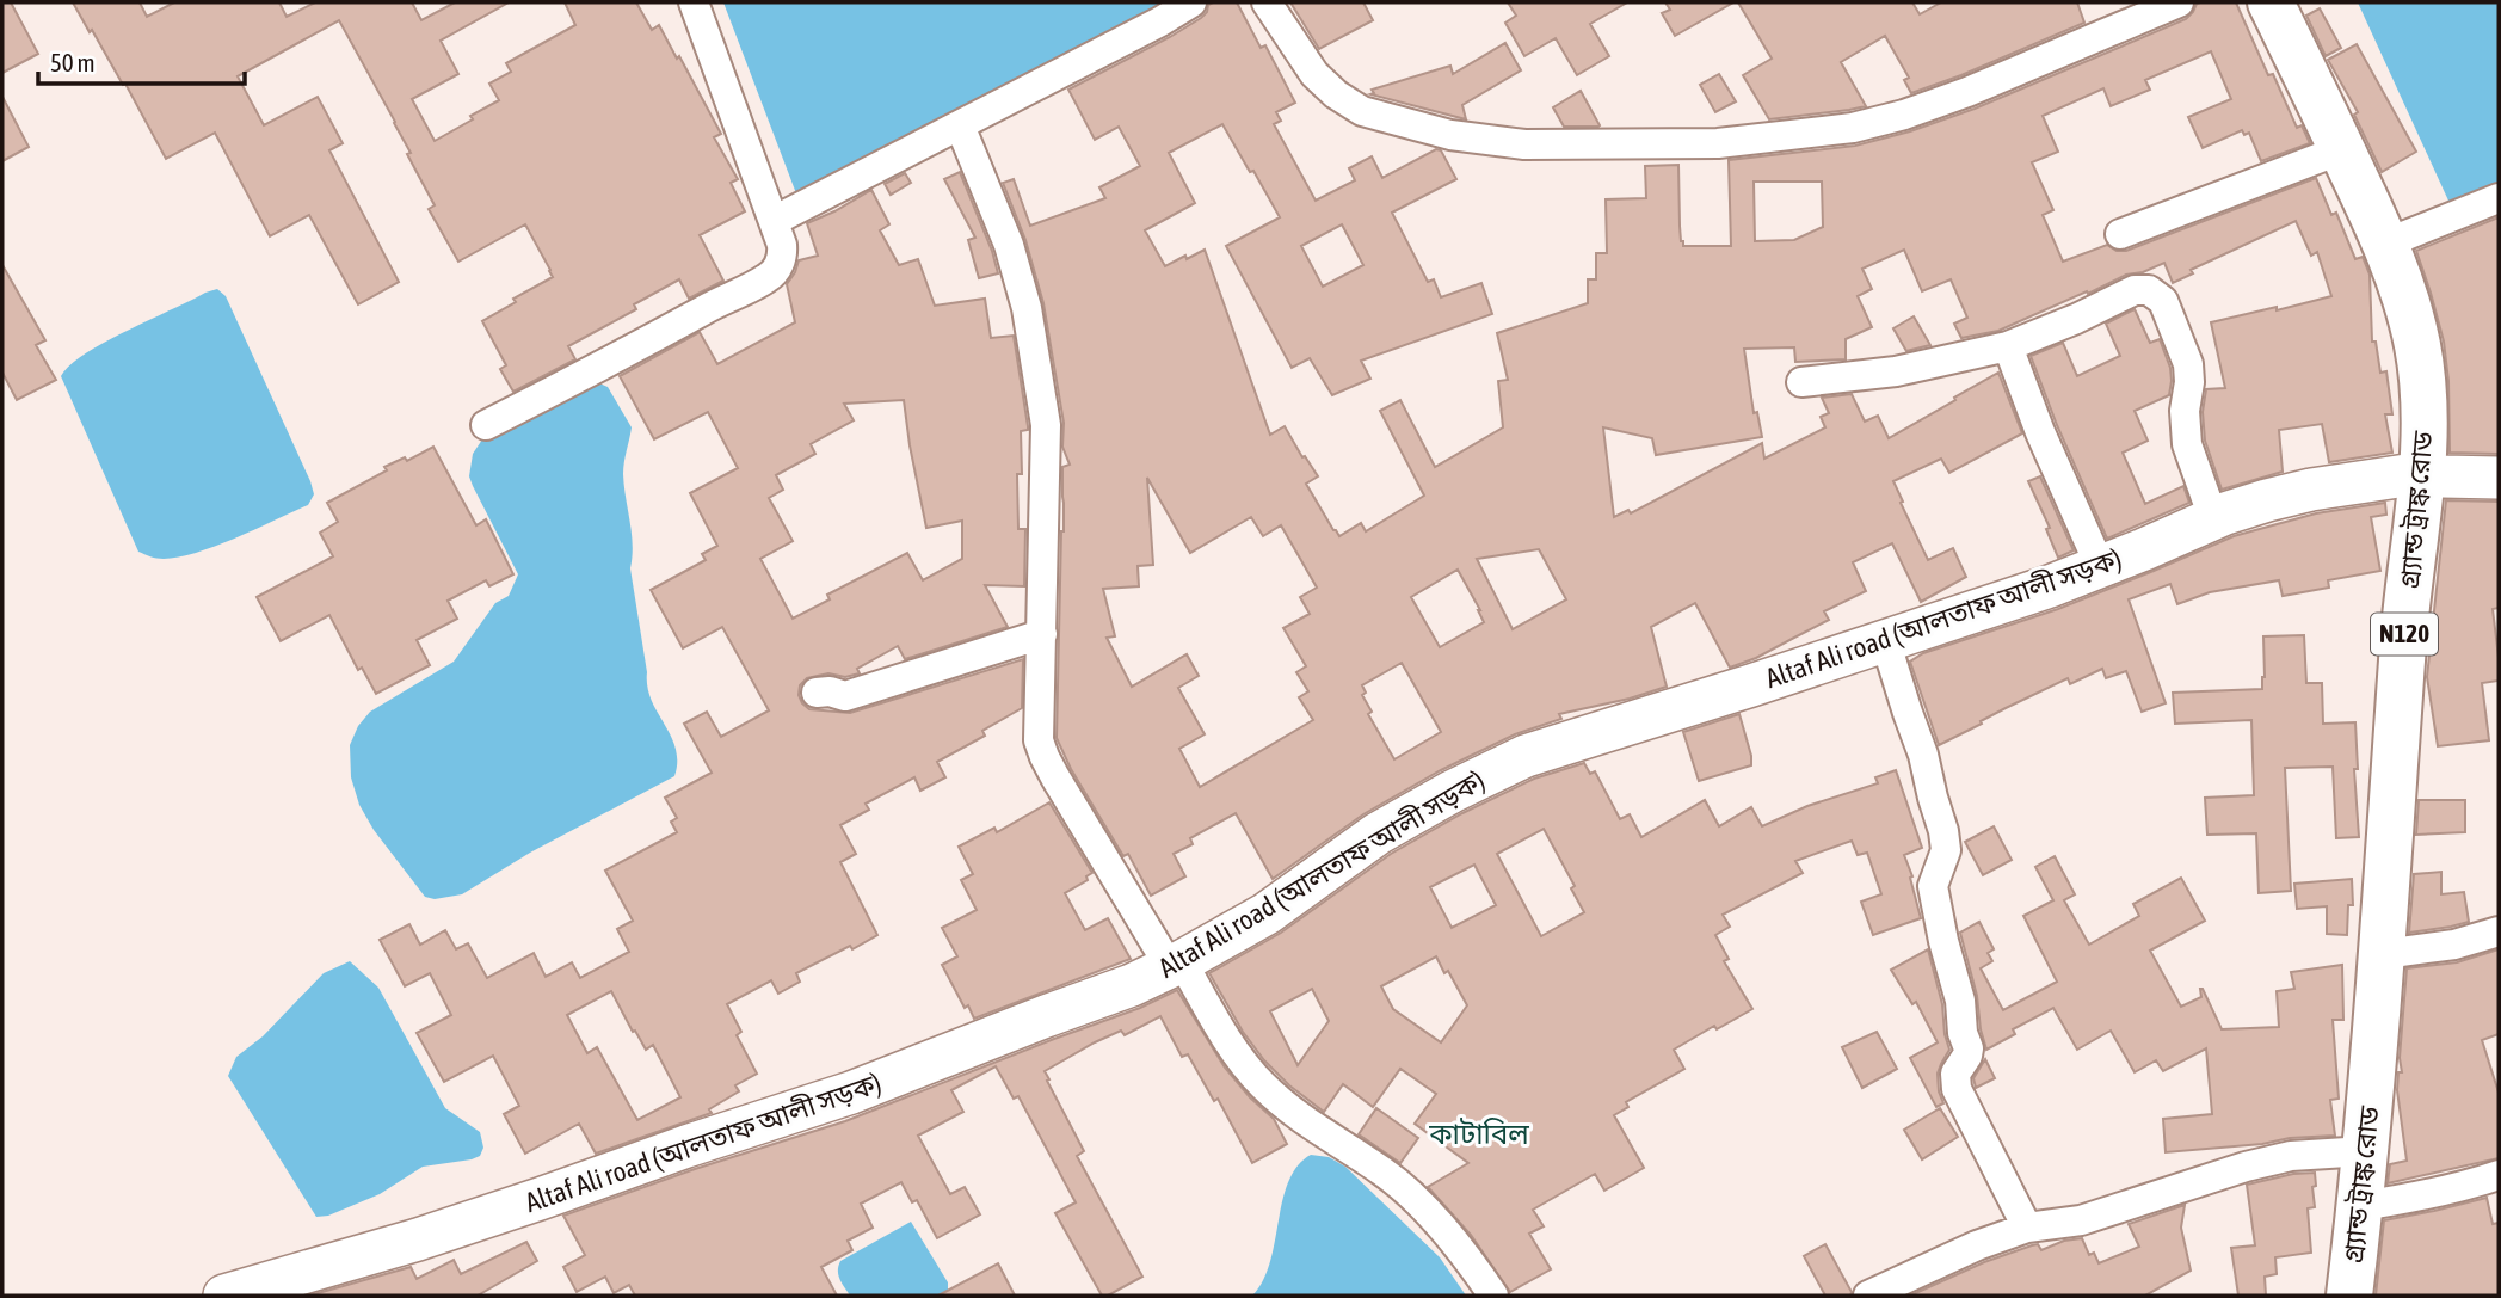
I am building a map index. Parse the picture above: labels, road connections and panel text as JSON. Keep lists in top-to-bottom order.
{
  "streets": {
    "highway": ["গ্র্যান্ড ট্রাঙ্ক রোড", "N120"],
    "main road": ["Altaf Ali road (আলতাফ আলী সড়ক)"]
  },
  "crossings": [
    ["গ্র্যান্ড ট্রাঙ্ক রোড", "Altaf Ali road (আলতাফ আলী সড়ক)"]
  ],
  "districts": ["কাটাবিল"],
  "scale_bar": "50 m"
}
